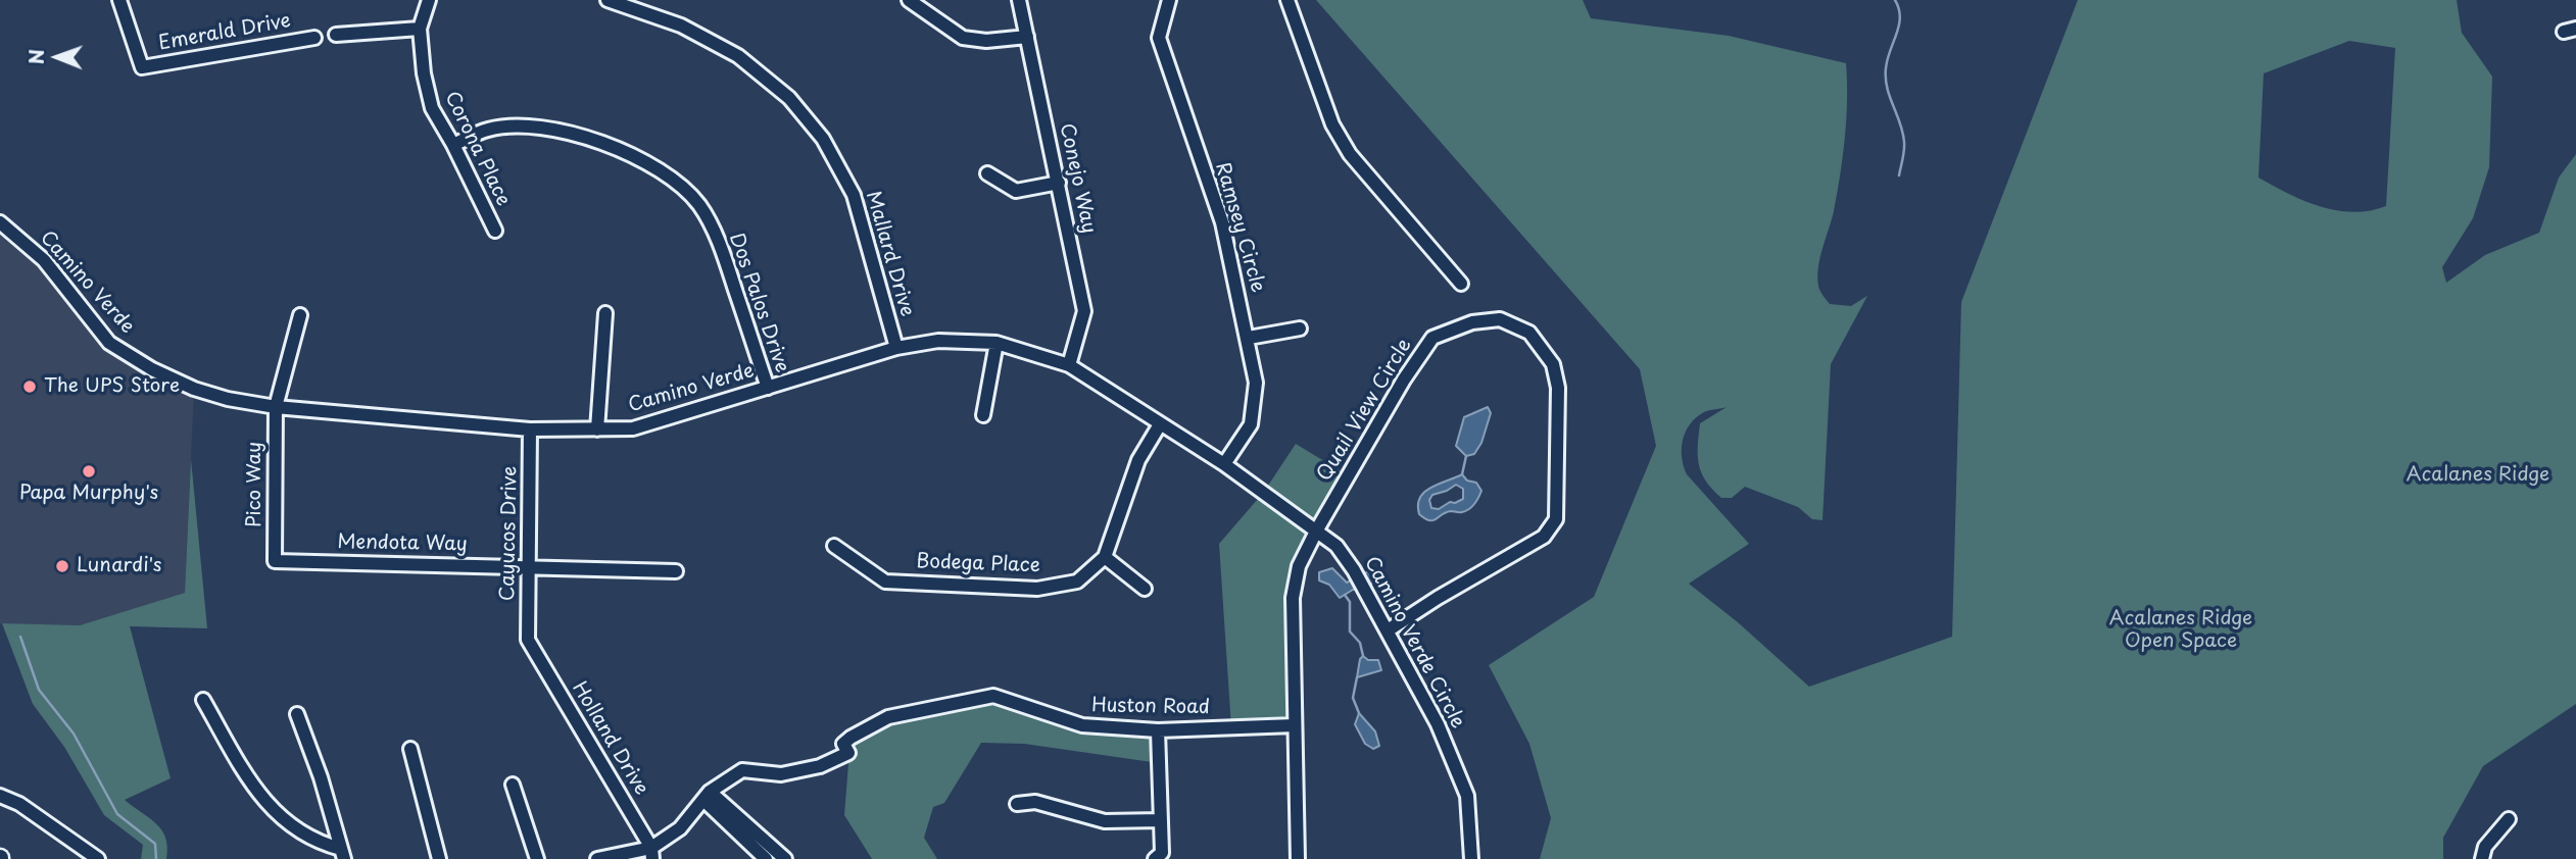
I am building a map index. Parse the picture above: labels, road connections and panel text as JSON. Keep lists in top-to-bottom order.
{
  "streets": {
    "street": [
      "Emerald Drive",
      "Corona Place",
      "Conejo Way",
      "Ramsey Circle",
      "Mallard Drive",
      "Camino Verde",
      "Dos Palos Drive",
      "Quail View Circle",
      "Pico Way",
      "Cayucos Drive",
      "Mendota Way",
      "Bodega Place",
      "Camino Verde Circle",
      "Huston Road",
      "Holland Drive"
    ]
  },
  "crossings": [
    ["Corona Place", "Dos Palos Drive"],
    ["Conejo Way", "Camino Verde"],
    ["Ramsey Circle", "Camino Verde"],
    ["Mallard Drive", "Camino Verde"],
    ["Camino Verde", "Dos Palos Drive"],
    ["Camino Verde", "Quail View Circle"],
    ["Camino Verde", "Pico Way"],
    ["Camino Verde", "Cayucos Drive"],
    ["Camino Verde", "Camino Verde Circle"],
    ["Quail View Circle", "Camino Verde Circle"],
    ["Pico Way", "Mendota Way"],
    ["Cayucos Drive", "Mendota Way"],
    ["Cayucos Drive", "Holland Drive"],
    ["Huston Road", "Holland Drive"]
  ],
  "parks": ["Acalanes Ridge", "Acalanes Ridge Open Space"],
  "places": ["The UPS Store", "Papa Murphy's", "Lunardi's"],
  "north": "left"
}
